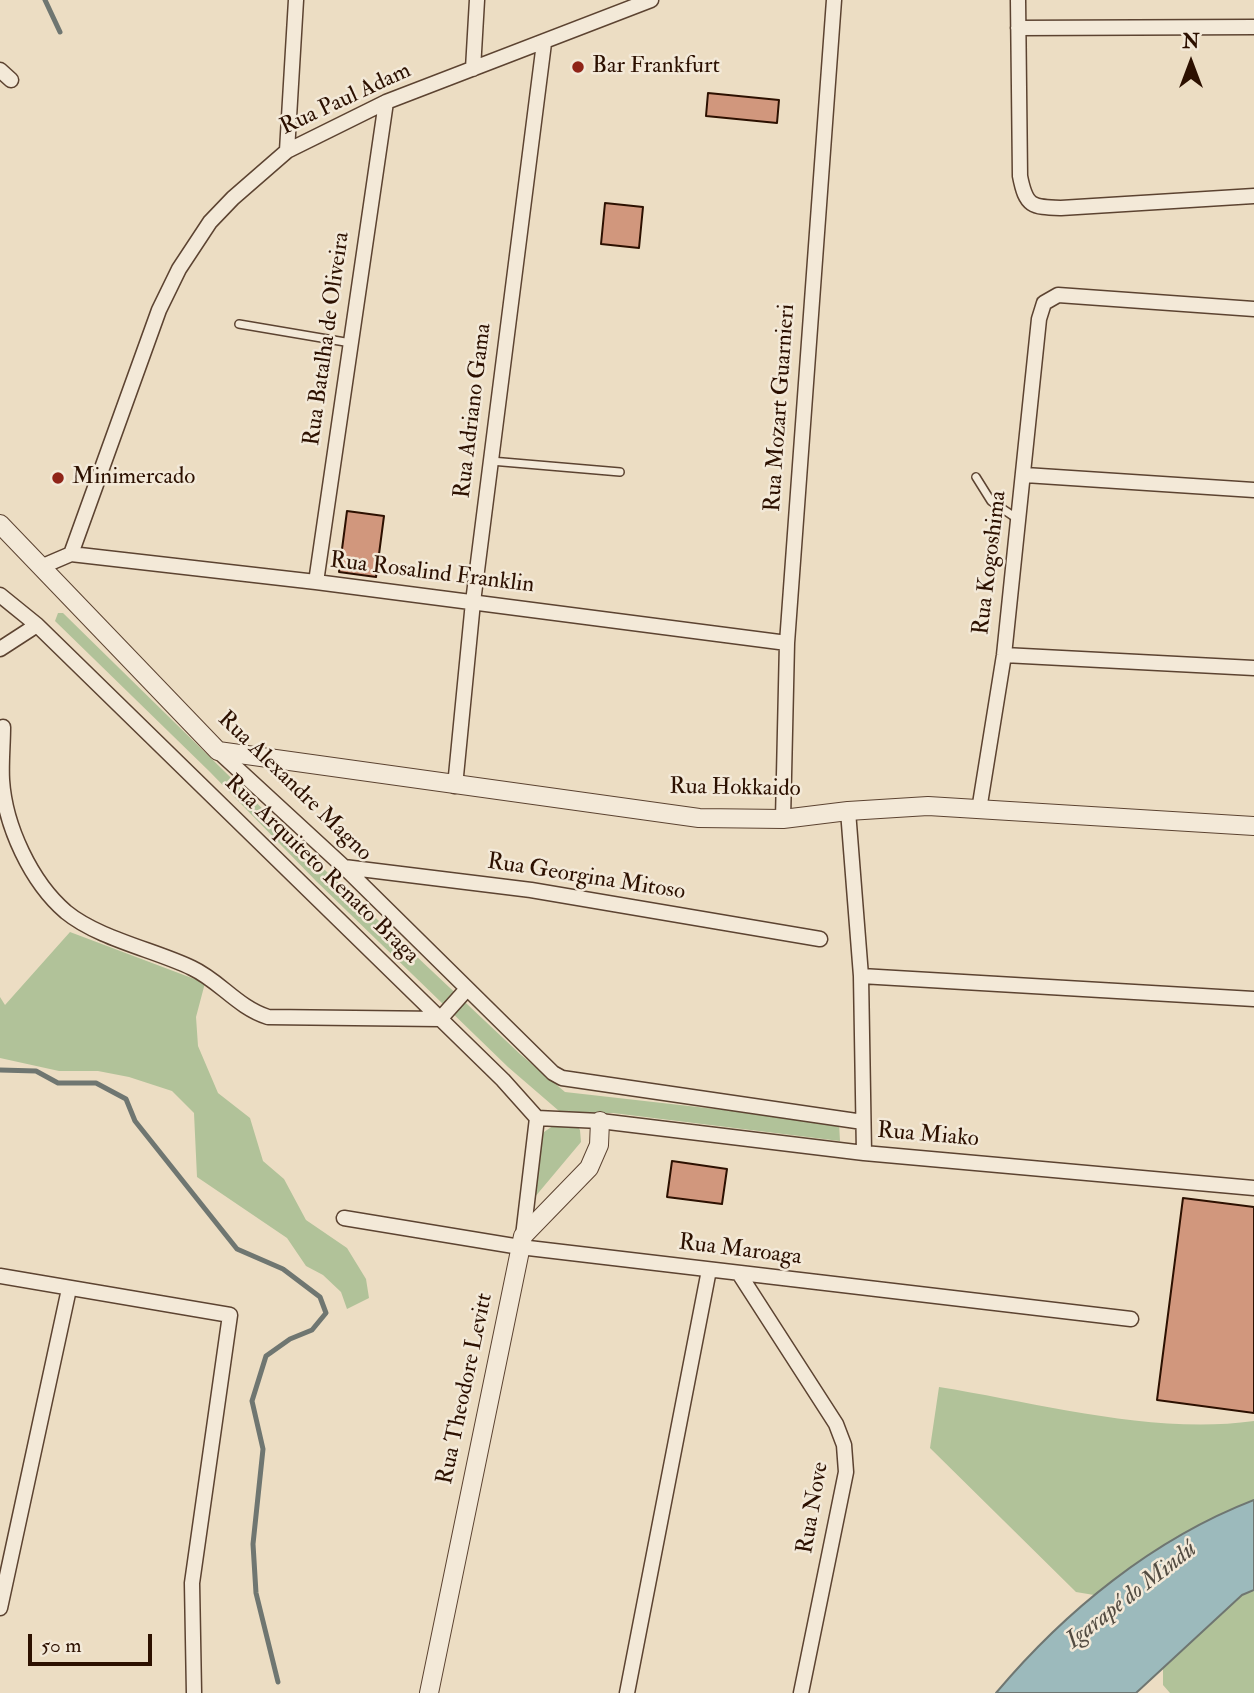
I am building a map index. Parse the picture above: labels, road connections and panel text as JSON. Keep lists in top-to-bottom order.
{
  "streets": {
    "street": [
      "Rua Paul Adam",
      "Rua Batalha de Oliveira",
      "Rua Mozart Guarnieri",
      "Rua Adriano Gama",
      "Rua Kogoshima",
      "Rua Rosalind Franklin",
      "Rua Alexandre Magno",
      "Rua Hokkaido",
      "Rua Arquiteto Renato Braga",
      "Rua Georgina Mitoso",
      "Rua Miako",
      "Rua Maroaga",
      "Rua Theodore Levitt",
      "Rua Nove"
    ]
  },
  "crossings": [
    ["Rua Paul Adam", "Rua Batalha de Oliveira"],
    ["Rua Paul Adam", "Rua Adriano Gama"],
    ["Rua Paul Adam", "Rua Rosalind Franklin"],
    ["Rua Batalha de Oliveira", "Rua Rosalind Franklin"],
    ["Rua Mozart Guarnieri", "Rua Rosalind Franklin"],
    ["Rua Mozart Guarnieri", "Rua Hokkaido"],
    ["Rua Adriano Gama", "Rua Rosalind Franklin"],
    ["Rua Adriano Gama", "Rua Hokkaido"],
    ["Rua Kogoshima", "Rua Hokkaido"],
    ["Rua Alexandre Magno", "Rua Hokkaido"],
    ["Rua Alexandre Magno", "Rua Georgina Mitoso"],
    ["Rua Maroaga", "Rua Theodore Levitt"],
    ["Rua Maroaga", "Rua Nove"]
  ],
  "water": ["Igarapé do Mindú"],
  "places": ["Bar Frankfurt", "Minimercado"],
  "scale_bar": "50 m",
  "north": "top"
}
